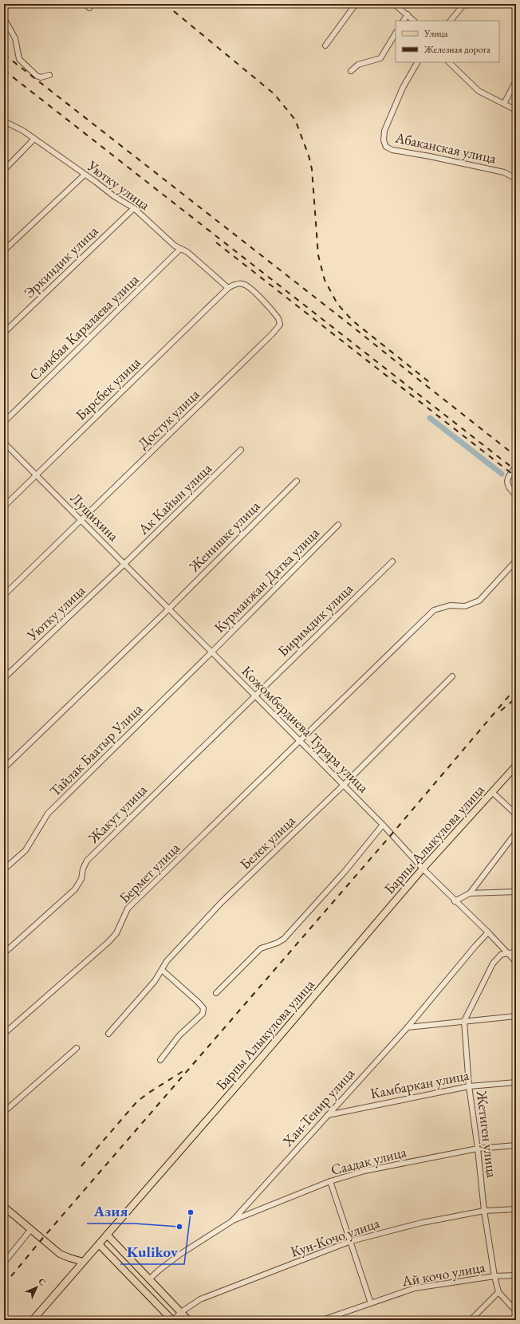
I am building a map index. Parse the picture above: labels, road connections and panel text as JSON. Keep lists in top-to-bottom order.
{
  "streets": {
    "main road": ["Барпы Алыкулова улица"],
    "street": [
      "Абаканская улица",
      "Уютку улица",
      "Эркиндик улица",
      "Саякбая Каралаева улица",
      "Барсбек улица",
      "Достук улица",
      "Ак Кайын улица",
      "Лущихина",
      "Женишке улица",
      "Курманжан Датка улица",
      "Биримдик улица",
      "Кожомбердиева Турара улица",
      "Тайлак Баатыр Улица",
      "Жакут улица",
      "Белек улица",
      "Бермет улица",
      "Камбаркан улица",
      "Хан-Тенир улица",
      "Жетиген улица",
      "Саадак улица",
      "Кун-Кочо улица",
      "Ай кочо улица"
    ]
  },
  "crossings": [
    ["Уютку улица", "Эркиндик улица"],
    ["Уютку улица", "Саякбая Каралаева улица"],
    ["Уютку улица", "Барсбек улица"],
    ["Уютку улица", "Достук улица"],
    ["Уютку улица", "Ак Кайын улица"],
    ["Уютку улица", "Лущихина"],
    ["Барсбек улица", "Достук улица"],
    ["Барсбек улица", "Лущихина"],
    ["Достук улица", "Лущихина"],
    ["Ак Кайын улица", "Лущихина"],
    ["Лущихина", "Женишке улица"],
    ["Лущихина", "Кожомбердиева Турара улица"],
    ["Женишке улица", "Кожомбердиева Турара улица"],
    ["Курманжан Датка улица", "Кожомбердиева Турара улица"],
    ["Курманжан Датка улица", "Тайлак Баатыр Улица"],
    ["Биримдик улица", "Кожомбердиева Турара улица"],
    ["Биримдик улица", "Жакут улица"],
    ["Кожомбердиева Турара улица", "Тайлак Баатыр Улица"],
    ["Кожомбердиева Турара улица", "Жакут улица"],
    ["Кожомбердиева Турара улица", "Барпы Алыкулова улица"],
    ["Кожомбердиева Турара улица", "Белек улица"],
    ["Кожомбердиева Турара улица", "Бермет улица"],
    ["Кожомбердиева Турара улица", "Хан-Тенир улица"],
    ["Камбаркан улица", "Хан-Тенир улица"],
    ["Камбаркан улица", "Жетиген улица"],
    ["Хан-Тенир улица", "Саадак улица"],
    ["Жетиген улица", "Саадак улица"],
    ["Жетиген улица", "Кун-Кочо улица"],
    ["Жетиген улица", "Ай кочо улица"]
  ],
  "places": ["Kulikov", "Азия"],
  "legend": ["Улица", "Железная дорога"],
  "north": "top right"
}
